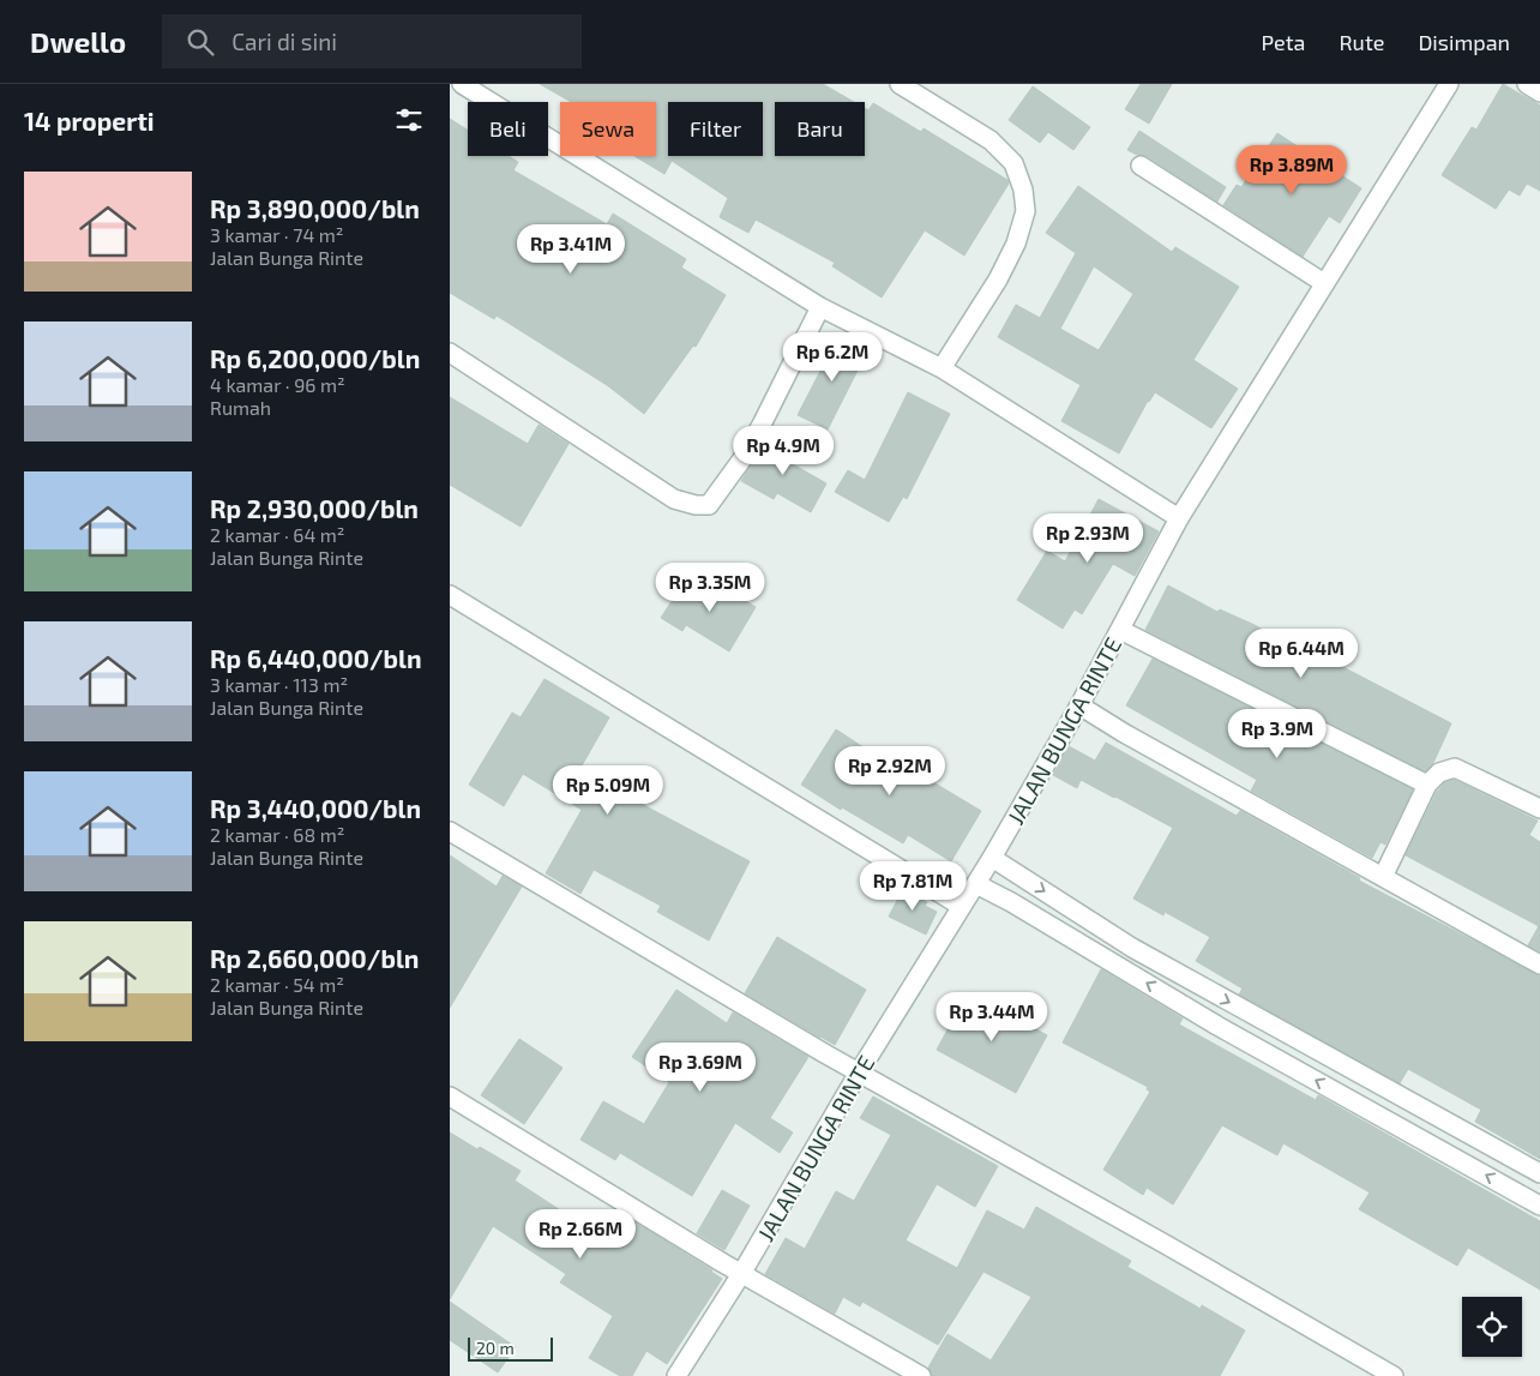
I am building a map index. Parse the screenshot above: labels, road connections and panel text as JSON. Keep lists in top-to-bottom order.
{
  "streets": {
    "street": ["JALAN BUNGA RINTE"]
  },
  "scale_bar": "20 m",
  "page": {
    "header": "Dwello",
    "search": "Cari di sini",
    "nav": ["Peta", "Rute", "Disimpan"],
    "heading": "14 properti",
    "chip": [
      "Beli",
      "Sewa",
      "Filter",
      "Baru"
    ],
    "price": [
      "Rp 3.89M",
      "Rp 3.41M",
      "Rp 6.2M",
      "Rp 4.9M",
      "Rp 2.93M",
      "Rp 3.35M",
      "Rp 6.44M",
      "Rp 3.9M",
      "Rp 2.92M",
      "Rp 5.09M",
      "Rp 7.81M",
      "Rp 3.44M",
      "Rp 3.69M",
      "Rp 2.66M"
    ],
    "list": [
      {
        "name": "Rp 3,890,000/bln",
        "note": "3 kamar · 74 m² · Jalan Bunga Rinte"
      },
      {
        "name": "Rp 6,200,000/bln",
        "note": "4 kamar · 96 m² · Rumah"
      },
      {
        "name": "Rp 2,930,000/bln",
        "note": "2 kamar · 64 m² · Jalan Bunga Rinte"
      },
      {
        "name": "Rp 6,440,000/bln",
        "note": "3 kamar · 113 m² · Jalan Bunga Rinte"
      },
      {
        "name": "Rp 3,440,000/bln",
        "note": "2 kamar · 68 m² · Jalan Bunga Rinte"
      },
      {
        "name": "Rp 2,660,000/bln",
        "note": "2 kamar · 54 m² · Jalan Bunga Rinte"
      }
    ],
    "scale": "20 m"
  }
}
